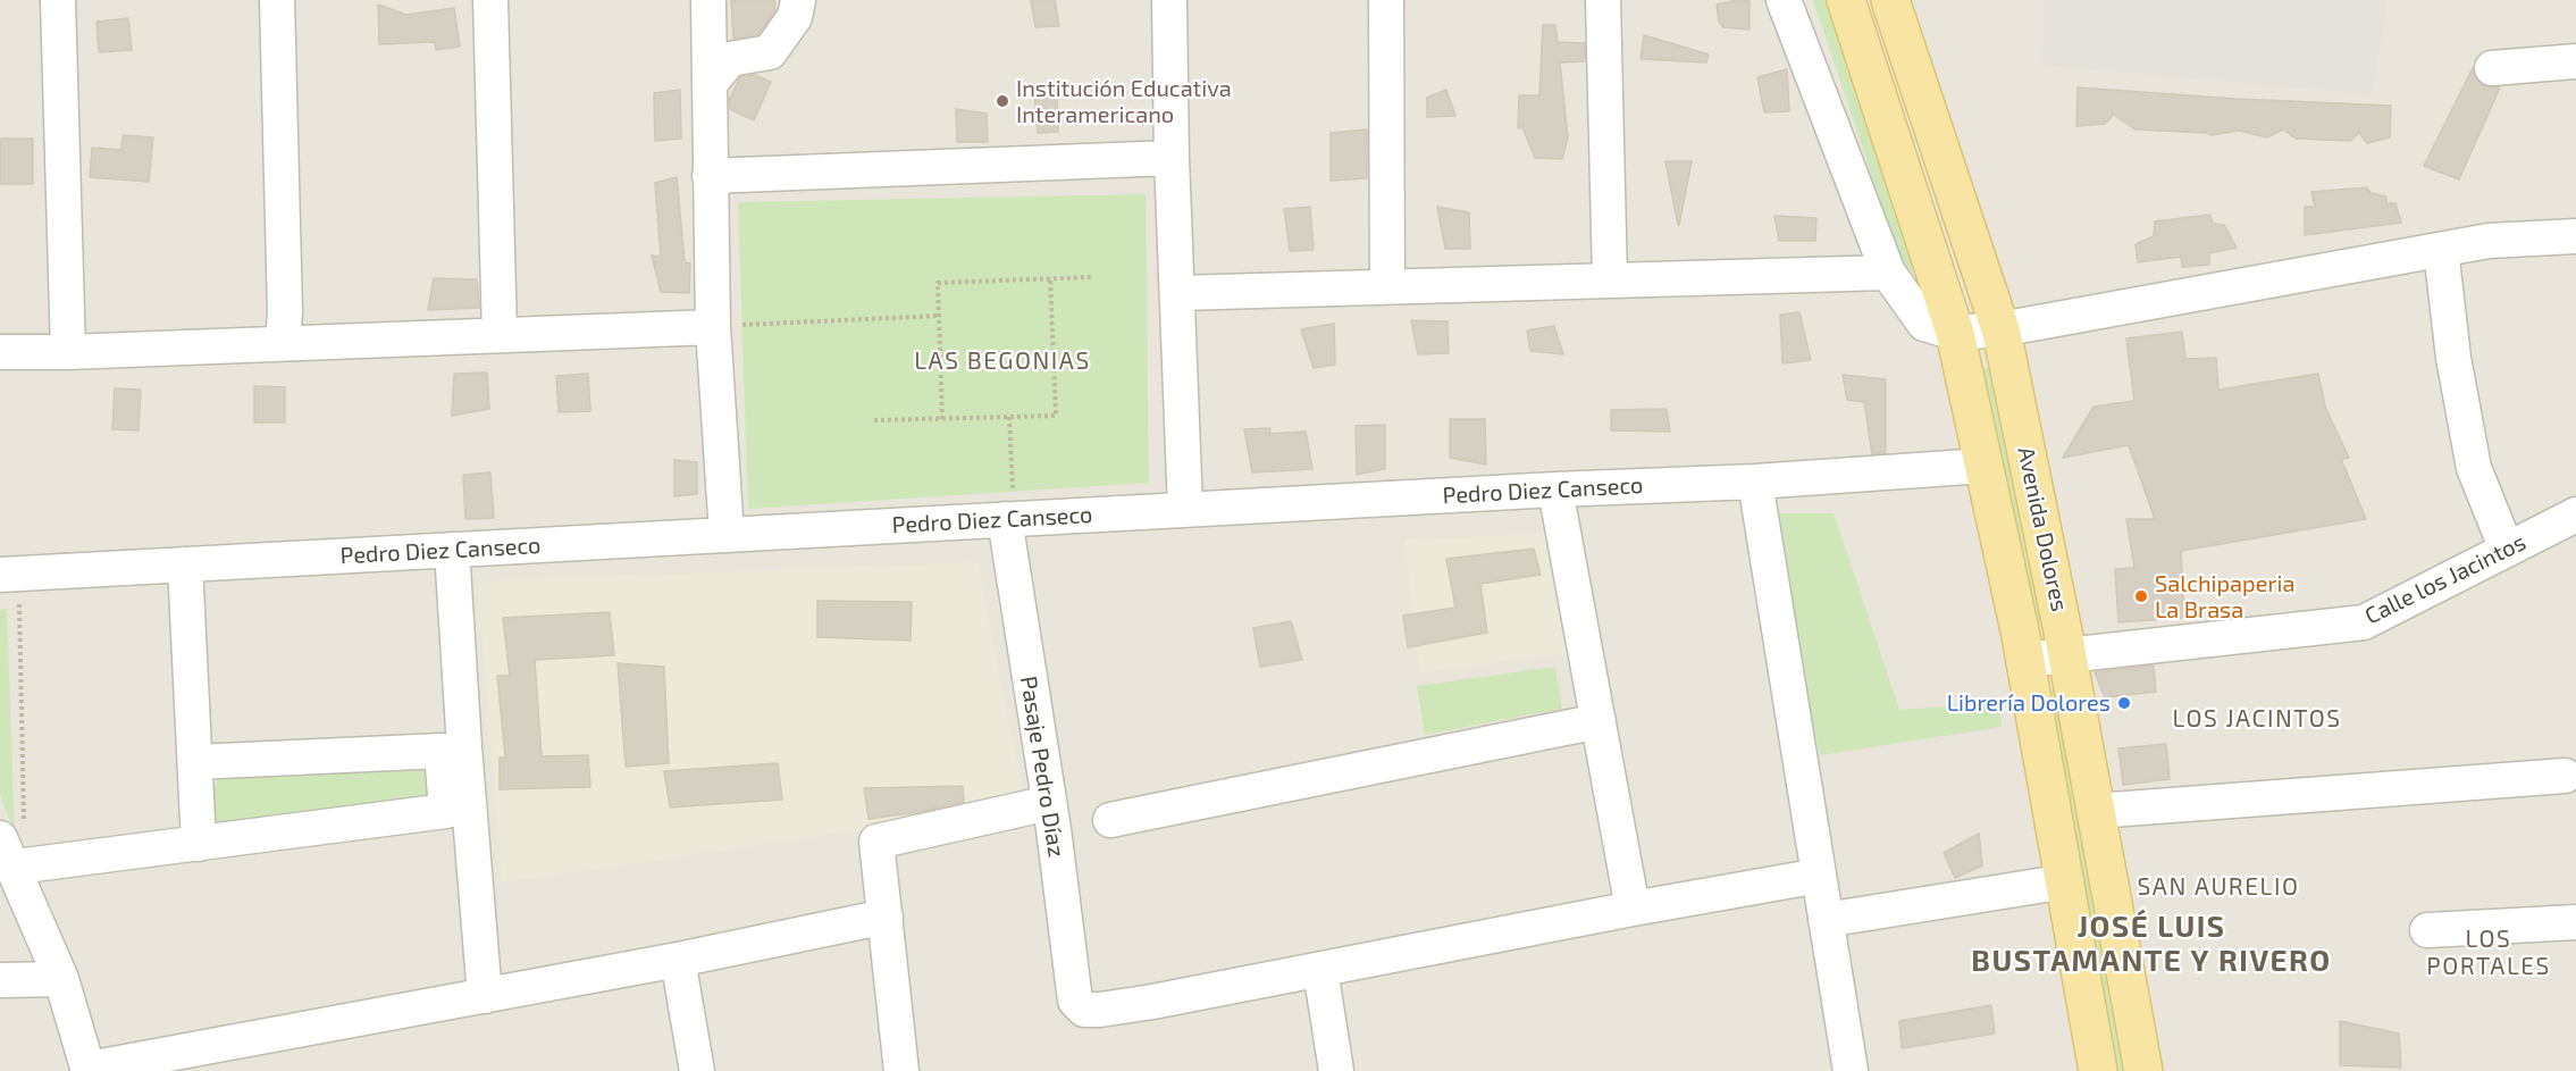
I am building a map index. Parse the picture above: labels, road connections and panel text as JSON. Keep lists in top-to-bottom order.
{
  "streets": {
    "main road": ["Avenida Dolores"],
    "street": ["Pedro Diez Canseco", "Calle los Jacintos", "Pasaje Pedro Díaz"]
  },
  "crossings": [
    ["Pedro Diez Canseco", "Avenida Dolores"],
    ["Pedro Diez Canseco", "Pasaje Pedro Díaz"],
    ["Avenida Dolores", "Calle los Jacintos"]
  ],
  "districts": [
    "LAS BEGONIAS",
    "LOS JACINTOS",
    "SAN AURELIO",
    "JOSÉ LUIS BUSTAMANTE Y RIVERO",
    "LOS PORTALES"
  ],
  "places": ["Institución Educativa Interamericano", "Salchipaperia La Brasa", "Librería Dolores"]
}
